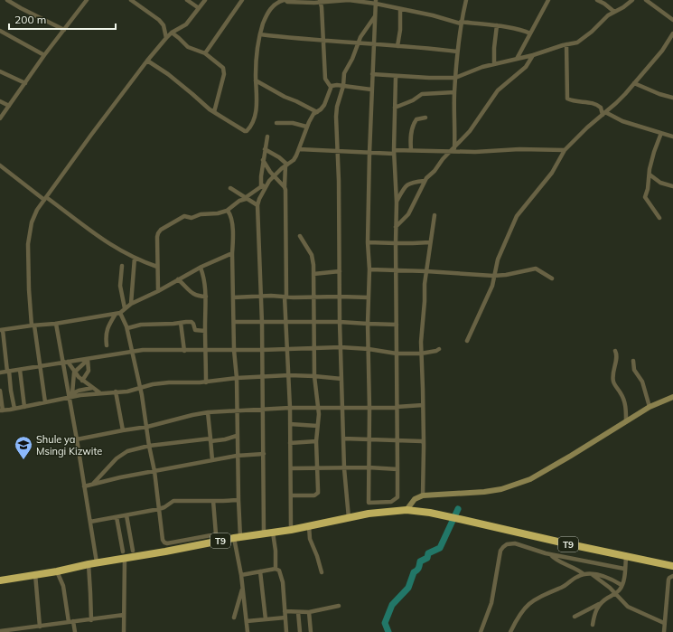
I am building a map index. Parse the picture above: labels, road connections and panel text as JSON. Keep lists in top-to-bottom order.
{
  "streets": {
    "highway": ["T9"]
  },
  "places": {
    "school or university": ["Shule ya Msingi Kizwite"]
  },
  "scale_bar": "200 m"
}
